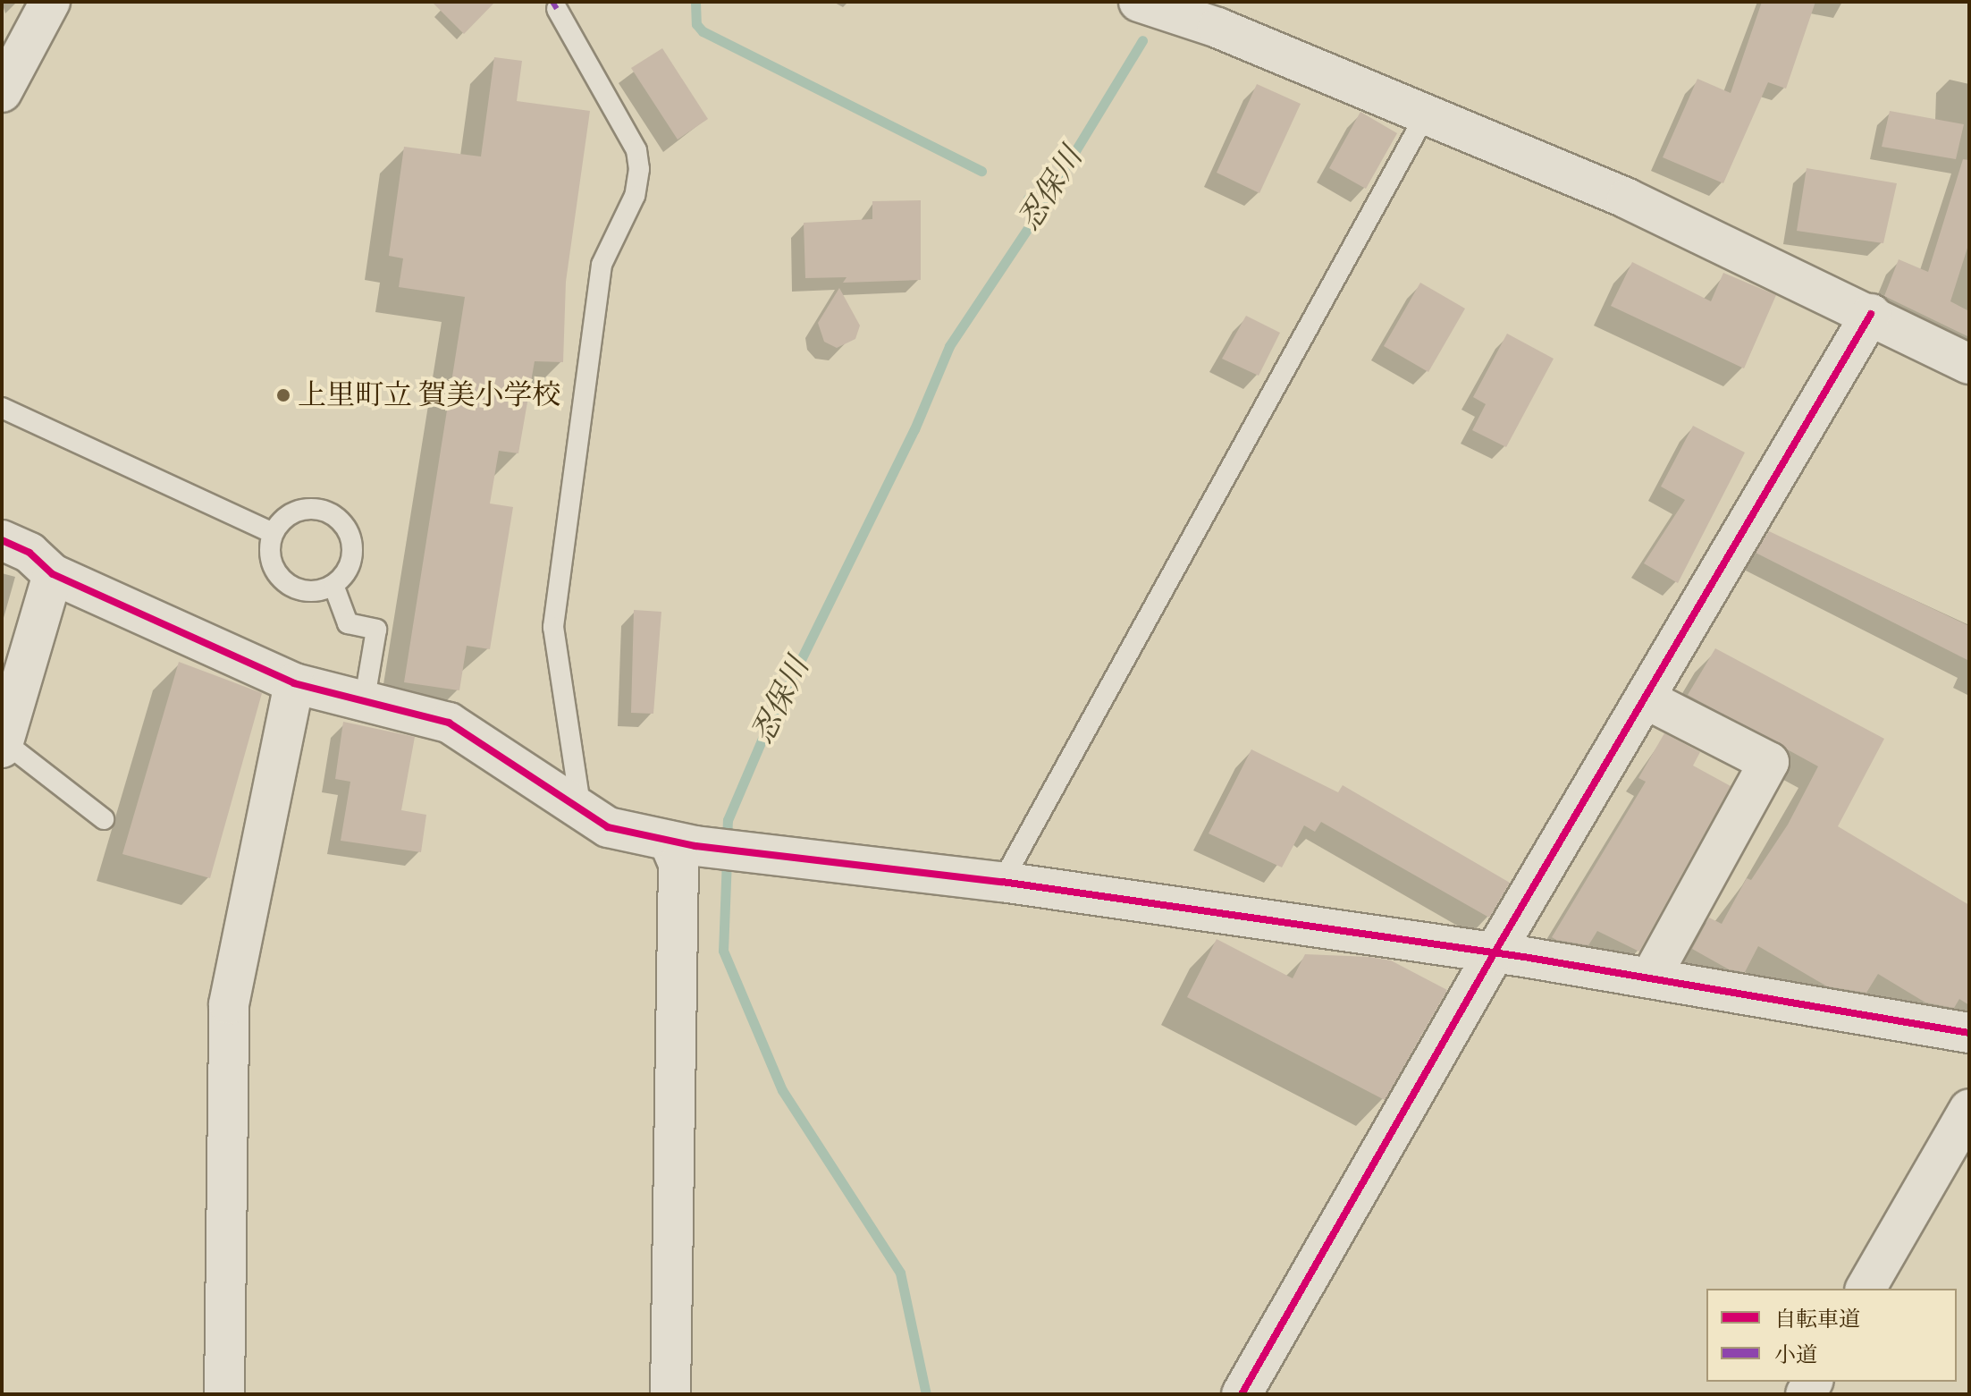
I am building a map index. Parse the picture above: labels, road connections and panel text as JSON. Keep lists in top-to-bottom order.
{
  "water": ["忍保川"],
  "places": ["上里町立 賀美小学校"],
  "legend": ["自転車道", "小道"]
}
